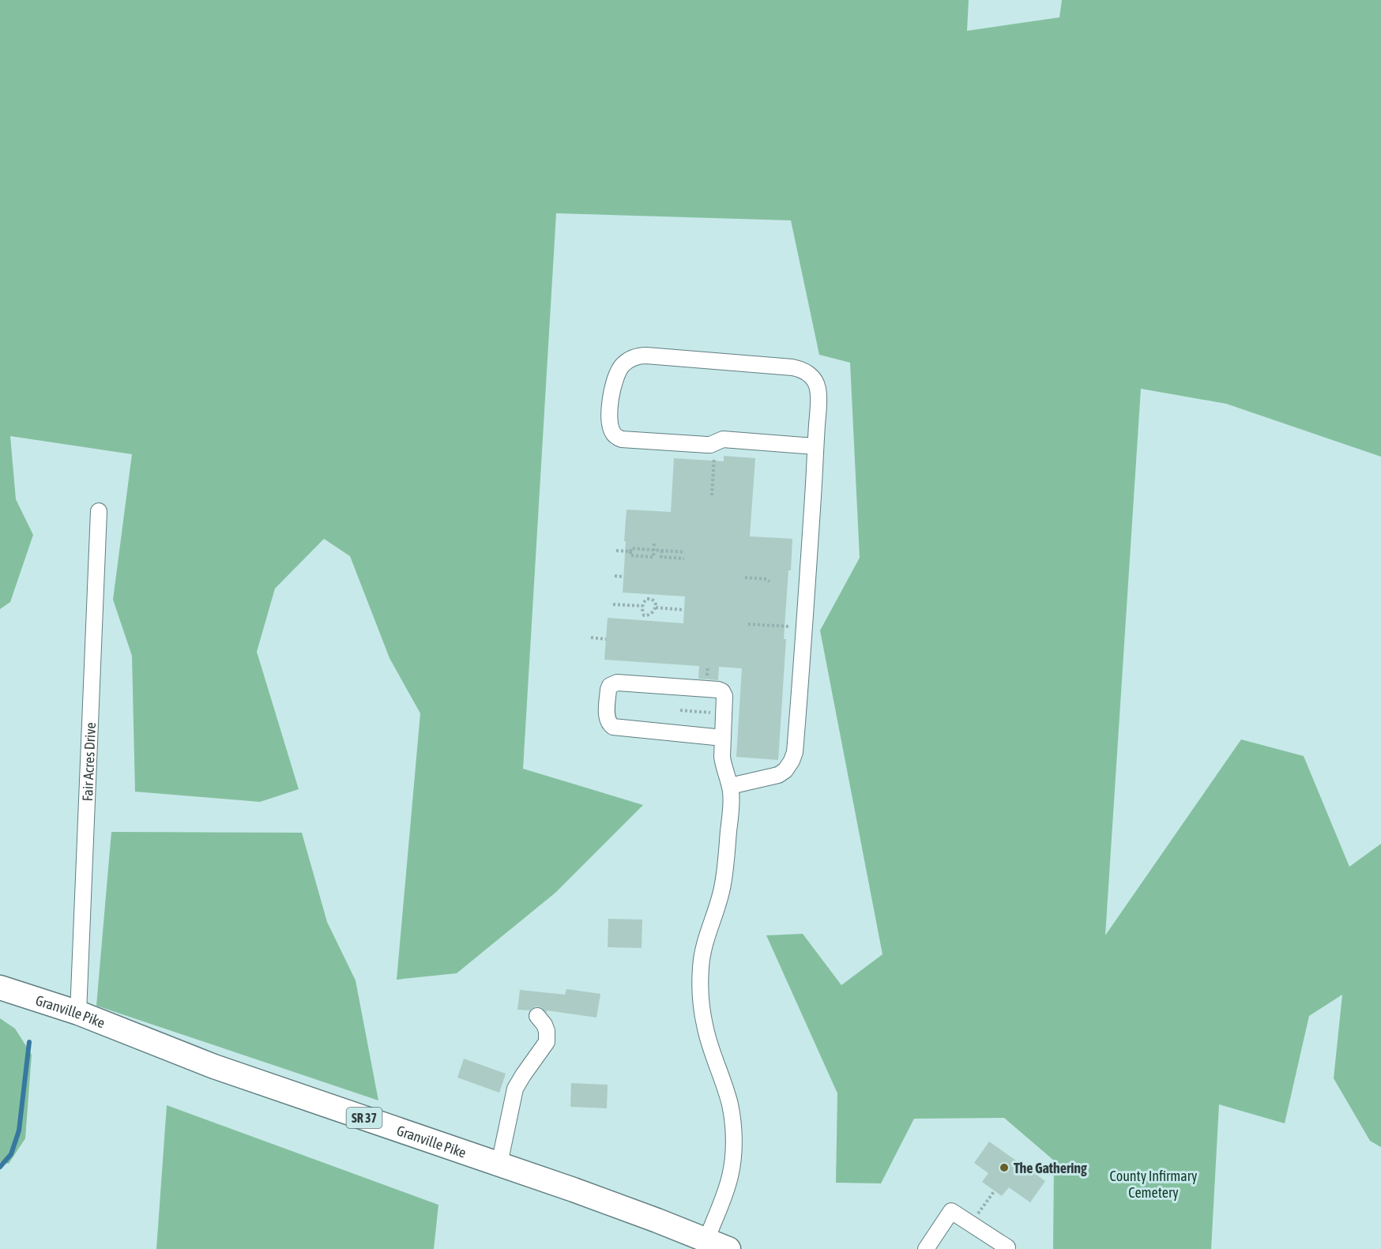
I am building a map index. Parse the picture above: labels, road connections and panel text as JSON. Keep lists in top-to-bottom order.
{
  "streets": {
    "highway": ["Granville Pike", "SR 37"],
    "street": ["Fair Acres Drive"]
  },
  "crossings": [
    ["Fair Acres Drive", "Granville Pike"]
  ],
  "parks": ["County Infirmary Cemetery"],
  "places": ["The Gathering"]
}
